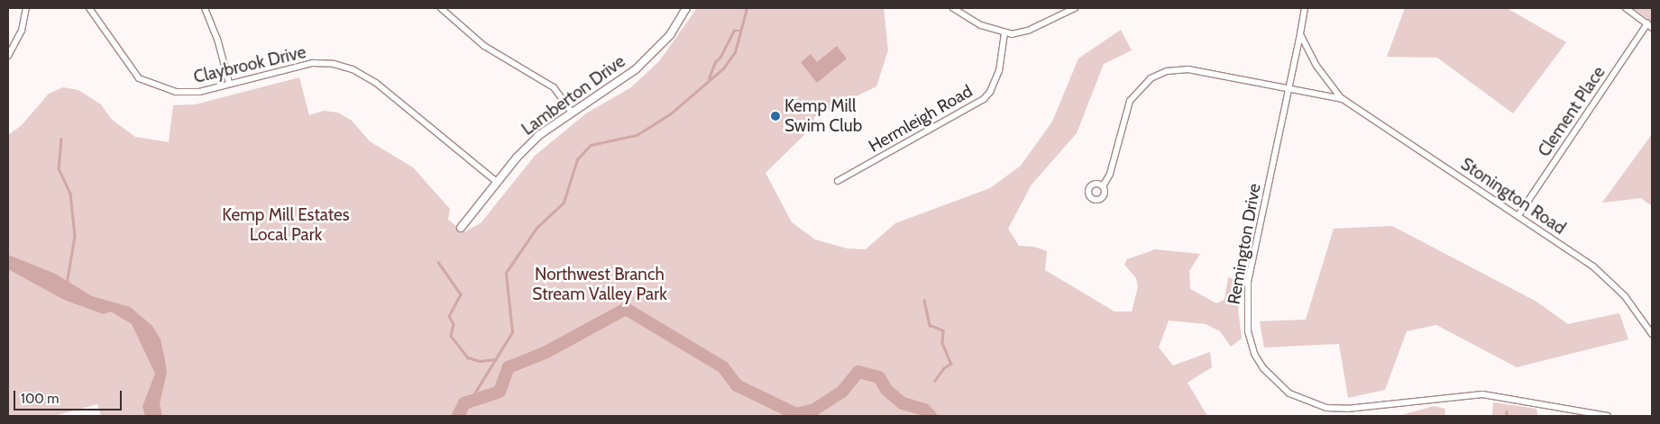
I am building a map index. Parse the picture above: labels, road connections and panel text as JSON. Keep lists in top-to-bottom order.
{
  "streets": {
    "street": [
      "Claybrook Drive",
      "Lamberton Drive",
      "Clement Place",
      "Hermleigh Road",
      "Stonington Road",
      "Remington Drive"
    ]
  },
  "crossings": [
    ["Claybrook Drive", "Lamberton Drive"],
    ["Clement Place", "Stonington Road"],
    ["Stonington Road", "Remington Drive"]
  ],
  "parks": ["Kemp Mill Estates Local Park", "Northwest Branch Stream Valley Park"],
  "places": ["Kemp Mill Swim Club"],
  "scale_bar": "100 m"
}
